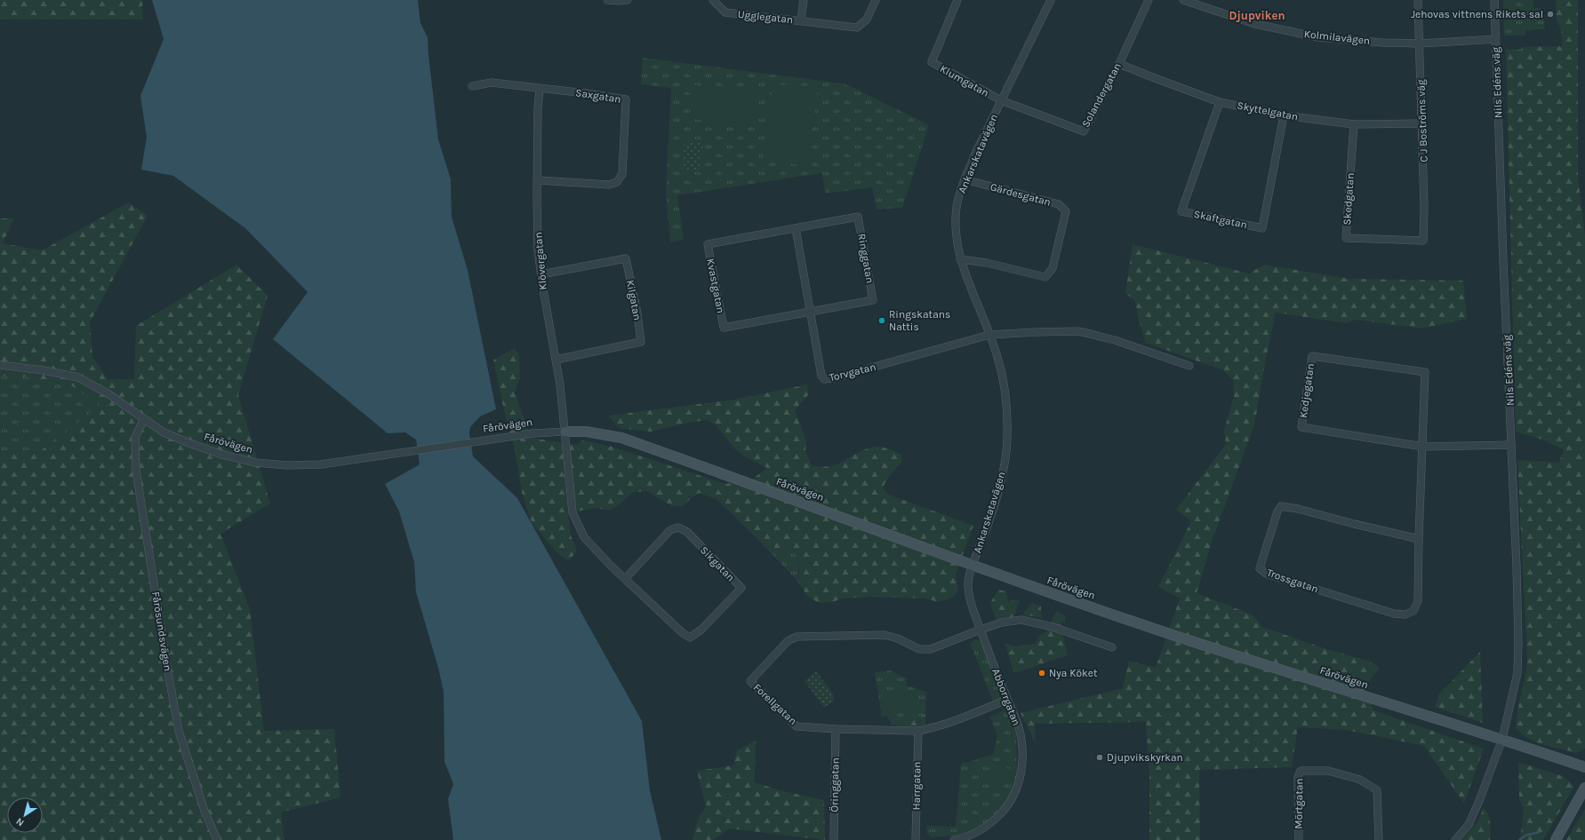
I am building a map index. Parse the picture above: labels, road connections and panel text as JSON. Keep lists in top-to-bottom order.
{
  "streets": {
    "street": [
      "Ugglegatan",
      "Kolmilavägen",
      "Klumgatan",
      "Nils Edéns väg",
      "Solandergatan",
      "Saxgatan",
      "Skyttelgatan",
      "C J Boströms väg",
      "Ankarskatavägen",
      "Gärdesgatan",
      "Skedgatan",
      "Skaftgatan",
      "Ringgatan",
      "Klövergatan",
      "Kvastgatan",
      "Kilgatan",
      "Torvgatan",
      "Kedjegatan",
      "Fårövägen",
      "Sikgatan",
      "Trossgatan",
      "Fårösundsvägen",
      "Abborrgatan",
      "Forellgatan",
      "Öringgatan",
      "Harrgatan",
      "Mörtgatan"
    ]
  },
  "crossings": [
    ["Kolmilavägen", "Nils Edéns väg"],
    ["Kolmilavägen", "C J Boströms väg"],
    ["Klumgatan", "Solandergatan"],
    ["Klumgatan", "Ankarskatavägen"],
    ["Nils Edéns väg", "Kedjegatan"],
    ["Nils Edéns väg", "Fårövägen"],
    ["Solandergatan", "Skyttelgatan"],
    ["Solandergatan", "Ankarskatavägen"],
    ["Saxgatan", "Klövergatan"],
    ["Skyttelgatan", "C J Boströms väg"],
    ["Skyttelgatan", "Skedgatan"],
    ["Skyttelgatan", "Skaftgatan"],
    ["C J Boströms väg", "Skedgatan"],
    ["Ankarskatavägen", "Gärdesgatan"],
    ["Ankarskatavägen", "Torvgatan"],
    ["Ankarskatavägen", "Fårövägen"],
    ["Ankarskatavägen", "Abborrgatan"],
    ["Ringgatan", "Kvastgatan"],
    ["Ringgatan", "Torvgatan"],
    ["Klövergatan", "Kilgatan"],
    ["Klövergatan", "Fårövägen"],
    ["Klövergatan", "Sikgatan"],
    ["Kvastgatan", "Torvgatan"],
    ["Kedjegatan", "Trossgatan"],
    ["Fårövägen", "Sikgatan"],
    ["Fårövägen", "Fårösundsvägen"],
    ["Fårövägen", "Abborrgatan"],
    ["Abborrgatan", "Forellgatan"],
    ["Forellgatan", "Öringgatan"],
    ["Forellgatan", "Harrgatan"]
  ],
  "districts": ["Djupviken"],
  "places": [
    "Jehovas vittnens Rikets sal",
    "Ringskatans Nattis",
    "Nya Köket",
    "Djupvikskyrkan"
  ],
  "north": "bottom left"
}
